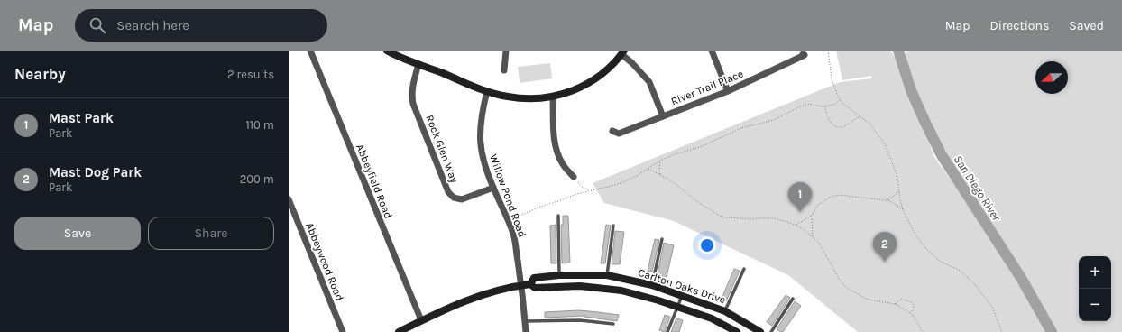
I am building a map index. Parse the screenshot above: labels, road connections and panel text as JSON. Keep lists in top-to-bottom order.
{
  "streets": {
    "main road": ["Carlton Oaks Drive"],
    "street": [
      "River Trail Place",
      "Rock Glen Way",
      "Abbeyfield Road",
      "Willow Pond Road",
      "Abbeywood Road"
    ]
  },
  "crossings": [
    ["Rock Glen Way", "Willow Pond Road"],
    ["Abbeyfield Road", "Carlton Oaks Drive"],
    ["Willow Pond Road", "Carlton Oaks Drive"]
  ],
  "water": ["San Diego River"],
  "north": "left",
  "page": {
    "header": "Map",
    "search": "Search here",
    "nav": ["Map", "Directions", "Saved"],
    "heading": ["Nearby", "2 results"],
    "list": [
      {
        "mark": "1",
        "name": "Mast Park",
        "note": "Park",
        "value": "110 m"
      },
      {
        "mark": "2",
        "name": "Mast Dog Park",
        "note": "Park",
        "value": "200 m"
      }
    ],
    "pins": ["1", "2"],
    "buttons": ["Save", "Share"],
    "map_buttons": ["+", "−"]
  }
}
